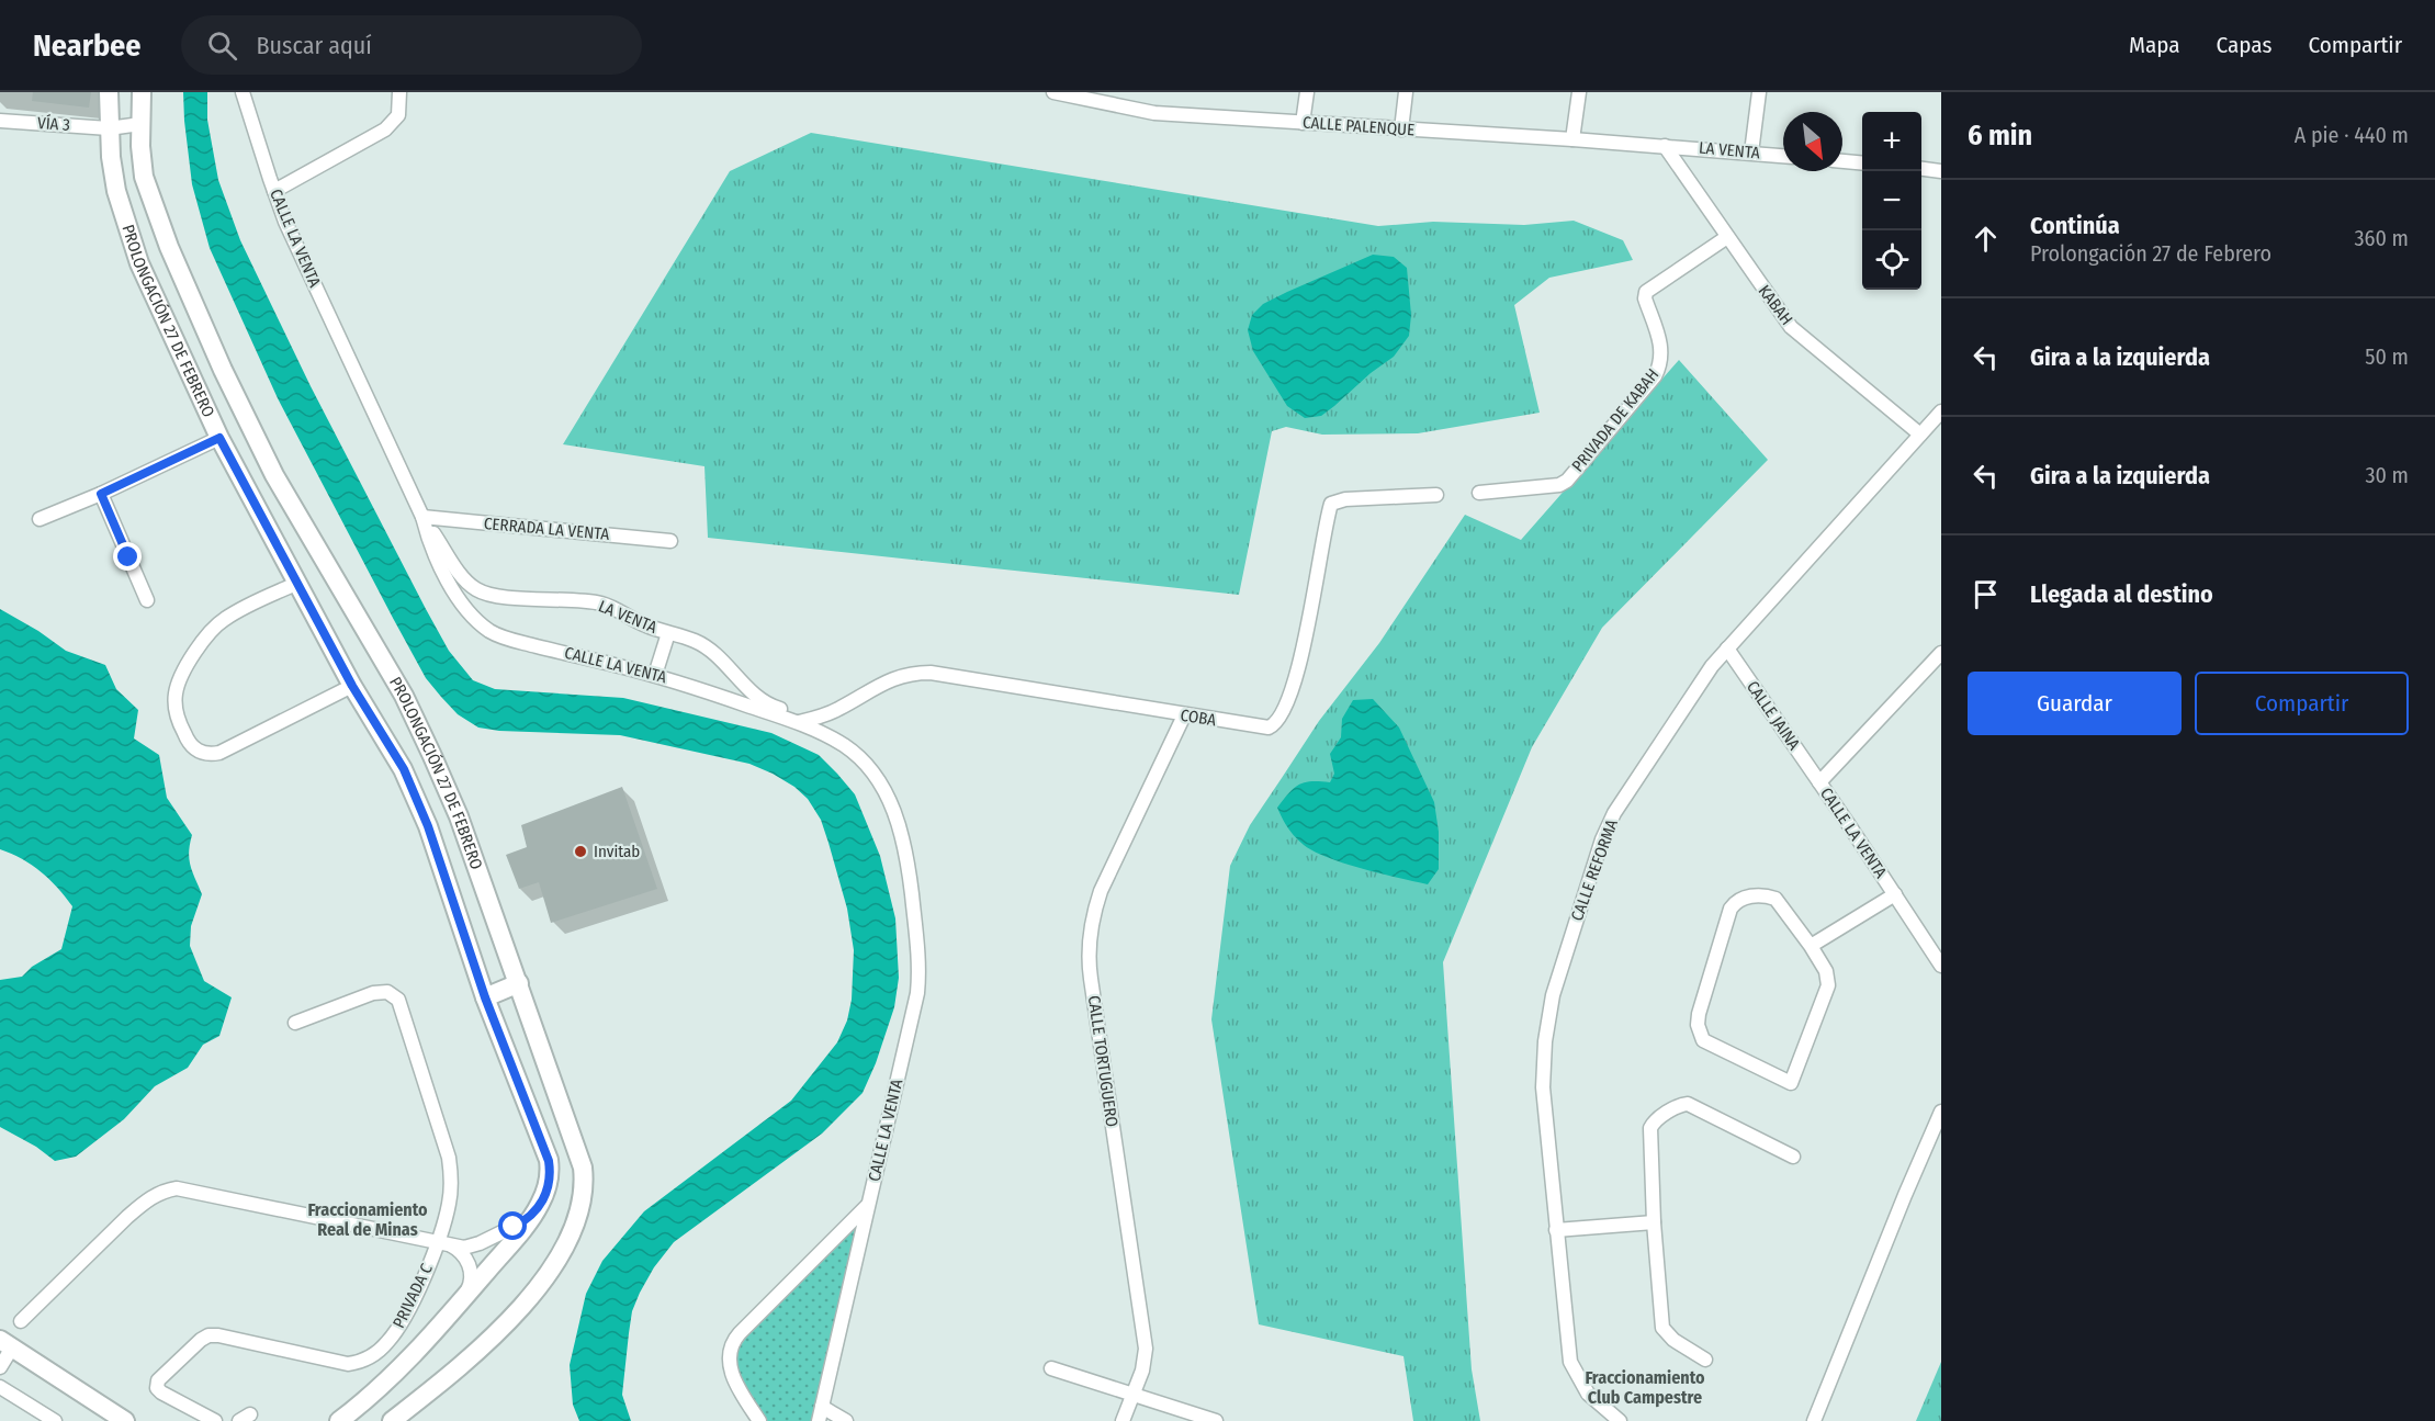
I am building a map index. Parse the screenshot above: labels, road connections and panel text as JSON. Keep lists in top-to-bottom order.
{
  "streets": {
    "street": [
      "VÍA 3",
      "CALLE PALENQUE",
      "LA VENTA",
      "CALLE LA VENTA",
      "KABAH",
      "PROLONGACIÓN 27 DE FEBRERO",
      "PRIVADA DE KABAH",
      "CERRADA LA VENTA",
      "CALLE JAINA",
      "COBA",
      "CALLE REFORMA",
      "CALLE TORTUGUERO",
      "PRIVADA C"
    ]
  },
  "crossings": [
    ["VÍA 3", "PROLONGACIÓN 27 DE FEBRERO"],
    ["CALLE PALENQUE", "LA VENTA"],
    ["CALLE PALENQUE", "KABAH"],
    ["LA VENTA", "CALLE LA VENTA"],
    ["LA VENTA", "KABAH"],
    ["LA VENTA", "CERRADA LA VENTA"],
    ["LA VENTA", "COBA"],
    ["CALLE LA VENTA", "CERRADA LA VENTA"],
    ["CALLE LA VENTA", "CALLE JAINA"],
    ["CALLE LA VENTA", "COBA"],
    ["KABAH", "PRIVADA DE KABAH"],
    ["KABAH", "CALLE REFORMA"],
    ["CALLE JAINA", "CALLE REFORMA"],
    ["COBA", "CALLE TORTUGUERO"]
  ],
  "districts": ["Fraccionamiento Real de Minas", "Fraccionamiento Club Campestre"],
  "places": ["Invitab"],
  "north": "bottom right",
  "page": {
    "header": "Nearbee",
    "search": "Buscar aquí",
    "nav": ["Mapa", "Capas", "Compartir"],
    "heading": ["6 min", "A pie · 440 m"],
    "map_buttons": ["+", "−"],
    "list": [
      ["Continúa", "Prolongación 27 de Febrero", "360 m"],
      ["Gira a la izquierda", "50 m"],
      ["Gira a la izquierda", "30 m"],
      "Llegada al destino"
    ],
    "buttons": ["Guardar", "Compartir"]
  }
}
